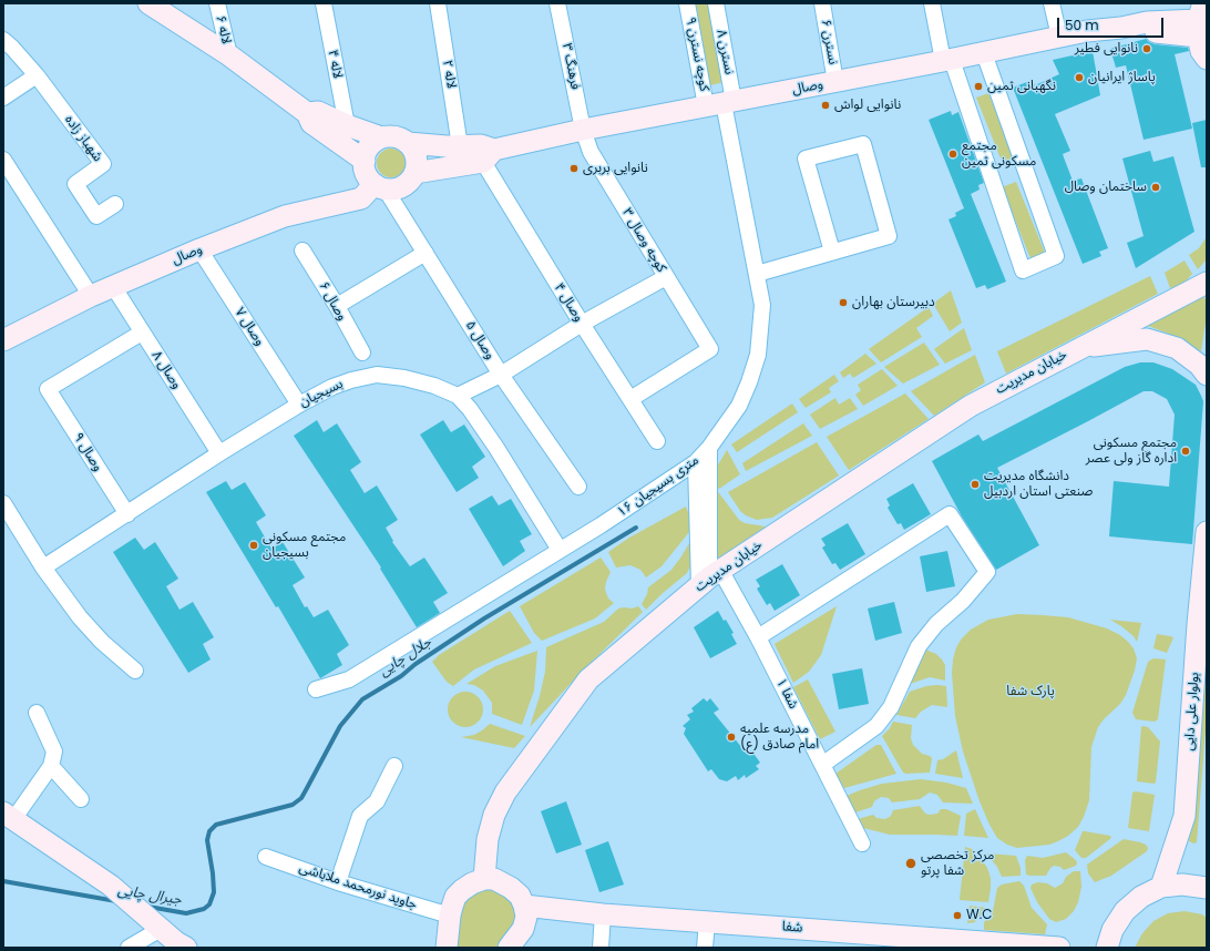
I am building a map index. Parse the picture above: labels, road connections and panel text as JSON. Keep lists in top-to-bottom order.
{
  "streets": {
    "street": [
      "لاله ۶",
      "نسترن ۶",
      "نسترن ۸",
      "کوچه نسترن ۹",
      "لاله ۴",
      "فرهنگ ۳",
      "لاله ۲",
      "وصال",
      "شهباز زاده",
      "کوچه وصال ۳",
      "وصال ۶",
      "وصال ۴",
      "وصال ۷",
      "وصال ۵",
      "وصال ۸",
      "خیابان مدیریت",
      "بسیجیان",
      "وصال ۹",
      "۱۶ متری بسیجیان",
      "شفا ۱",
      "بولوار علی دایی",
      "جاوید نورمحمد ملاباشی",
      "شفا"
    ]
  },
  "crossings": [
    ["نسترن ۶", "وصال"],
    ["نسترن ۸", "کوچه نسترن ۹"],
    ["نسترن ۸", "وصال"],
    ["نسترن ۸", "۱۶ متری بسیجیان"],
    ["کوچه نسترن ۹", "وصال"],
    ["کوچه نسترن ۹", "۱۶ متری بسیجیان"],
    ["فرهنگ ۳", "وصال"],
    ["فرهنگ ۳", "کوچه وصال ۳"],
    ["وصال", "کوچه وصال ۳"],
    ["وصال", "وصال ۴"],
    ["وصال", "وصال ۷"],
    ["وصال", "وصال ۵"],
    ["وصال", "وصال ۸"],
    ["وصال", "۱۶ متری بسیجیان"],
    ["کوچه وصال ۳", "وصال ۴"],
    ["وصال ۷", "بسیجیان"],
    ["وصال ۸", "بسیجیان"],
    ["وصال ۸", "وصال ۹"],
    ["خیابان مدیریت", "شفا ۱"],
    ["بسیجیان", "وصال ۹"],
    ["بسیجیان", "۱۶ متری بسیجیان"]
  ],
  "water": ["جلال چایی", "جیرال چایی"],
  "parks": ["پارک شفا"],
  "places": [
    "نانوایی فطیر",
    "پاساژ ایرانیان",
    "نگهبانی ثمین",
    "نانوایی لواش",
    "مجتمع مسکونی ثمین",
    "نانوایی بربری",
    "ساختمان وصال",
    "دبیرستان بهاران",
    "مجتمع مسکونی اداره گاز ولی عصر",
    "دانشگاه مدیریت صنعتی استان اردبیل",
    "مجتمع مسکونی بسیجیان",
    "مدرسه علمیه امام صادق (ع)",
    "مرکز تخصصی شفا پرتو",
    "W.C"
  ],
  "scale_bar": "50 m"
}
